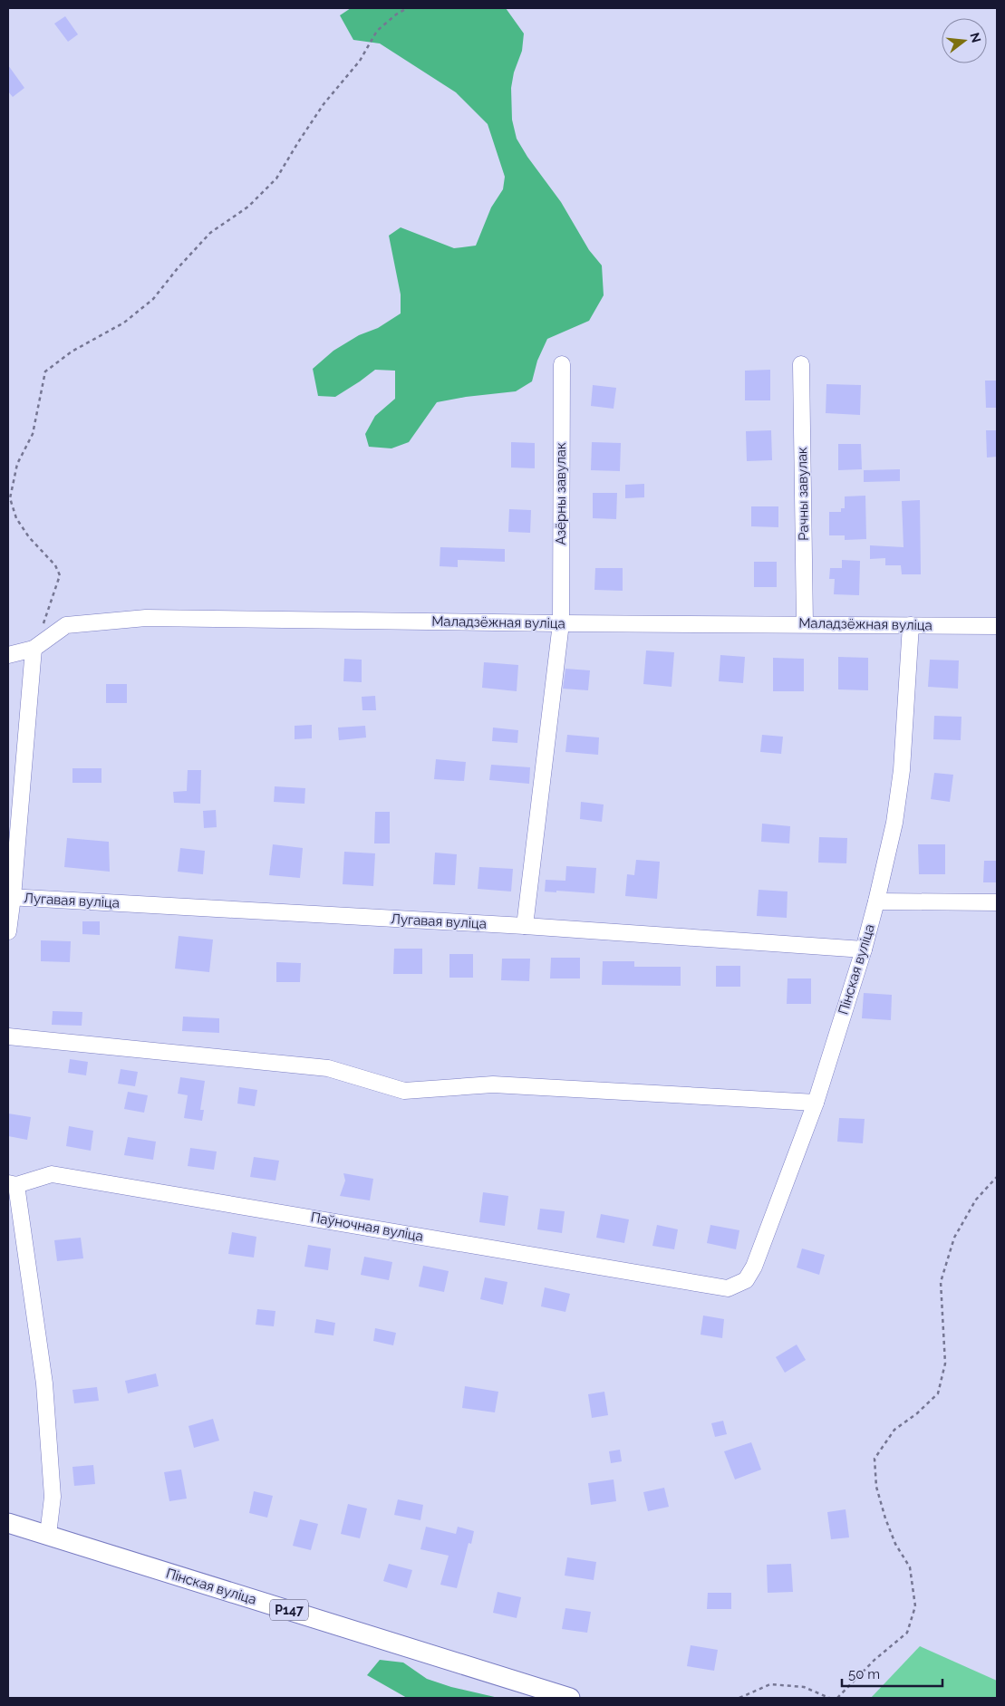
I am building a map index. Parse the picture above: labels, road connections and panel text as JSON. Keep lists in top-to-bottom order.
{
  "streets": {
    "main road": ["Пінская вуліца", "Р147"],
    "street": [
      "Азёрны завулак",
      "Рачны завулак",
      "Маладзёжная вуліца",
      "Лугавая вуліца",
      "Паўночная вуліца"
    ]
  },
  "crossings": [
    ["Азёрны завулак", "Маладзёжная вуліца"],
    ["Азёрны завулак", "Лугавая вуліца"],
    ["Рачны завулак", "Маладзёжная вуліца"],
    ["Маладзёжная вуліца", "Пінская вуліца"],
    ["Лугавая вуліца", "Пінская вуліца"],
    ["Пінская вуліца", "Паўночная вуліца"]
  ],
  "scale_bar": "50 m",
  "north": "right"
}
